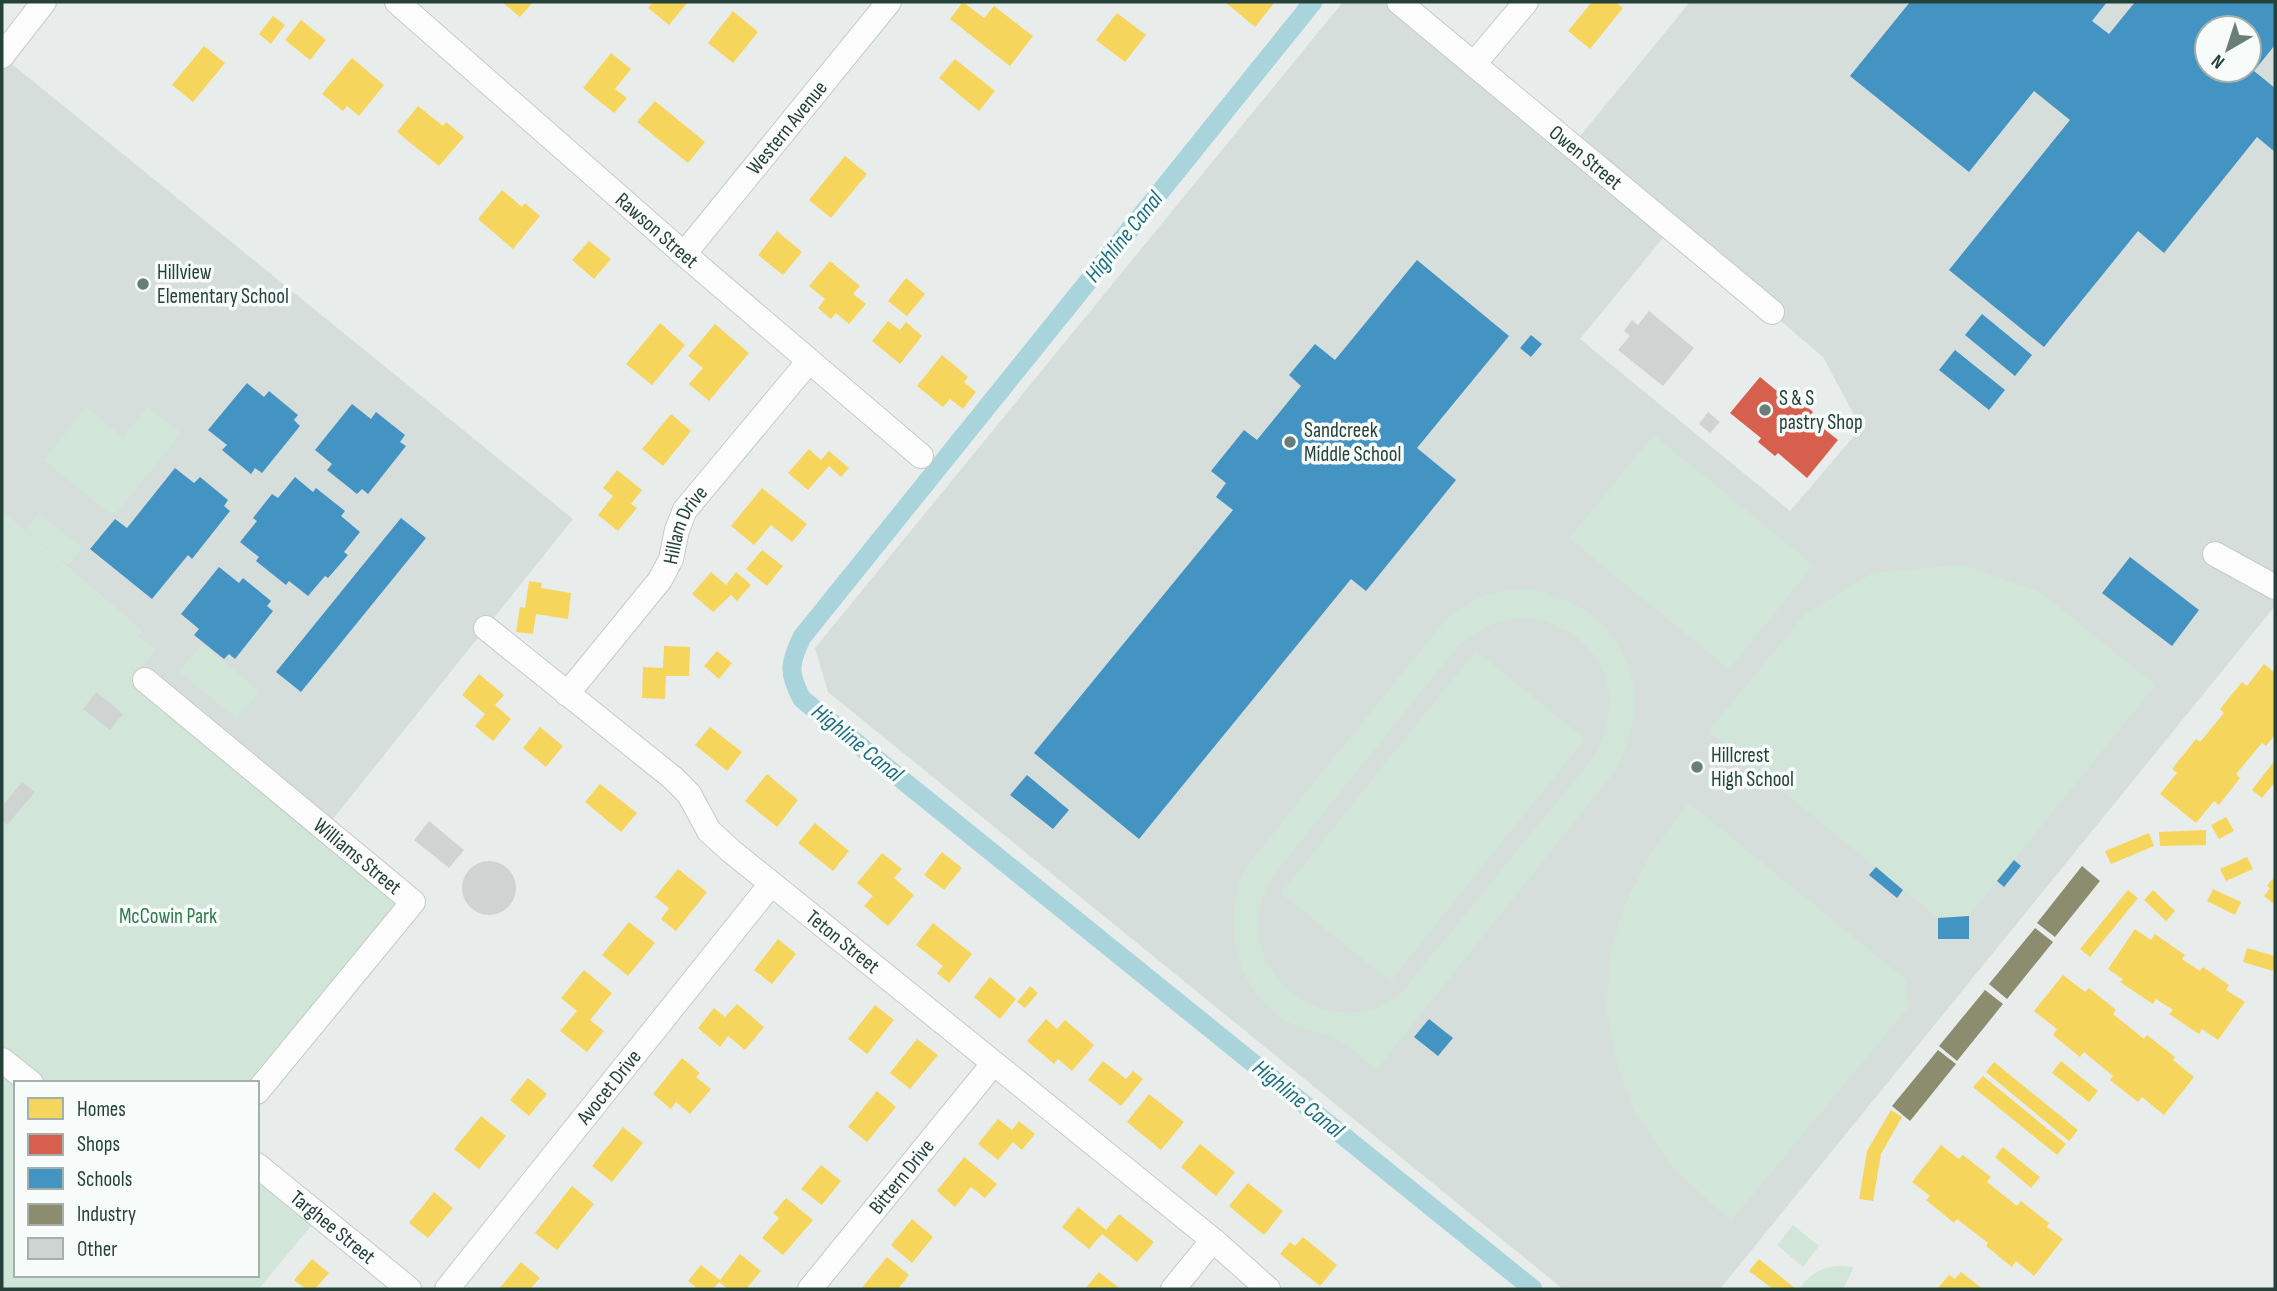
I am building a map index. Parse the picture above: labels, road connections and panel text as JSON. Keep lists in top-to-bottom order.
{
  "streets": {
    "street": [
      "Western Avenue",
      "Owen Street",
      "Rawson Street",
      "Hillam Drive",
      "Williams Street",
      "Teton Street",
      "Avocet Drive",
      "Bittern Drive",
      "Targhee Street"
    ]
  },
  "crossings": [
    ["Western Avenue", "Rawson Street"],
    ["Rawson Street", "Hillam Drive"],
    ["Hillam Drive", "Teton Street"],
    ["Teton Street", "Avocet Drive"],
    ["Teton Street", "Bittern Drive"]
  ],
  "water": ["Highline Canal"],
  "parks": ["McCowin Park"],
  "places": [
    "Hillview Elementary School",
    "S & S pastry Shop",
    "Sandcreek Middle School",
    "Hillcrest High School"
  ],
  "legend": [
    "Homes",
    "Shops",
    "Schools",
    "Industry",
    "Other"
  ],
  "north": "bottom left"
}
